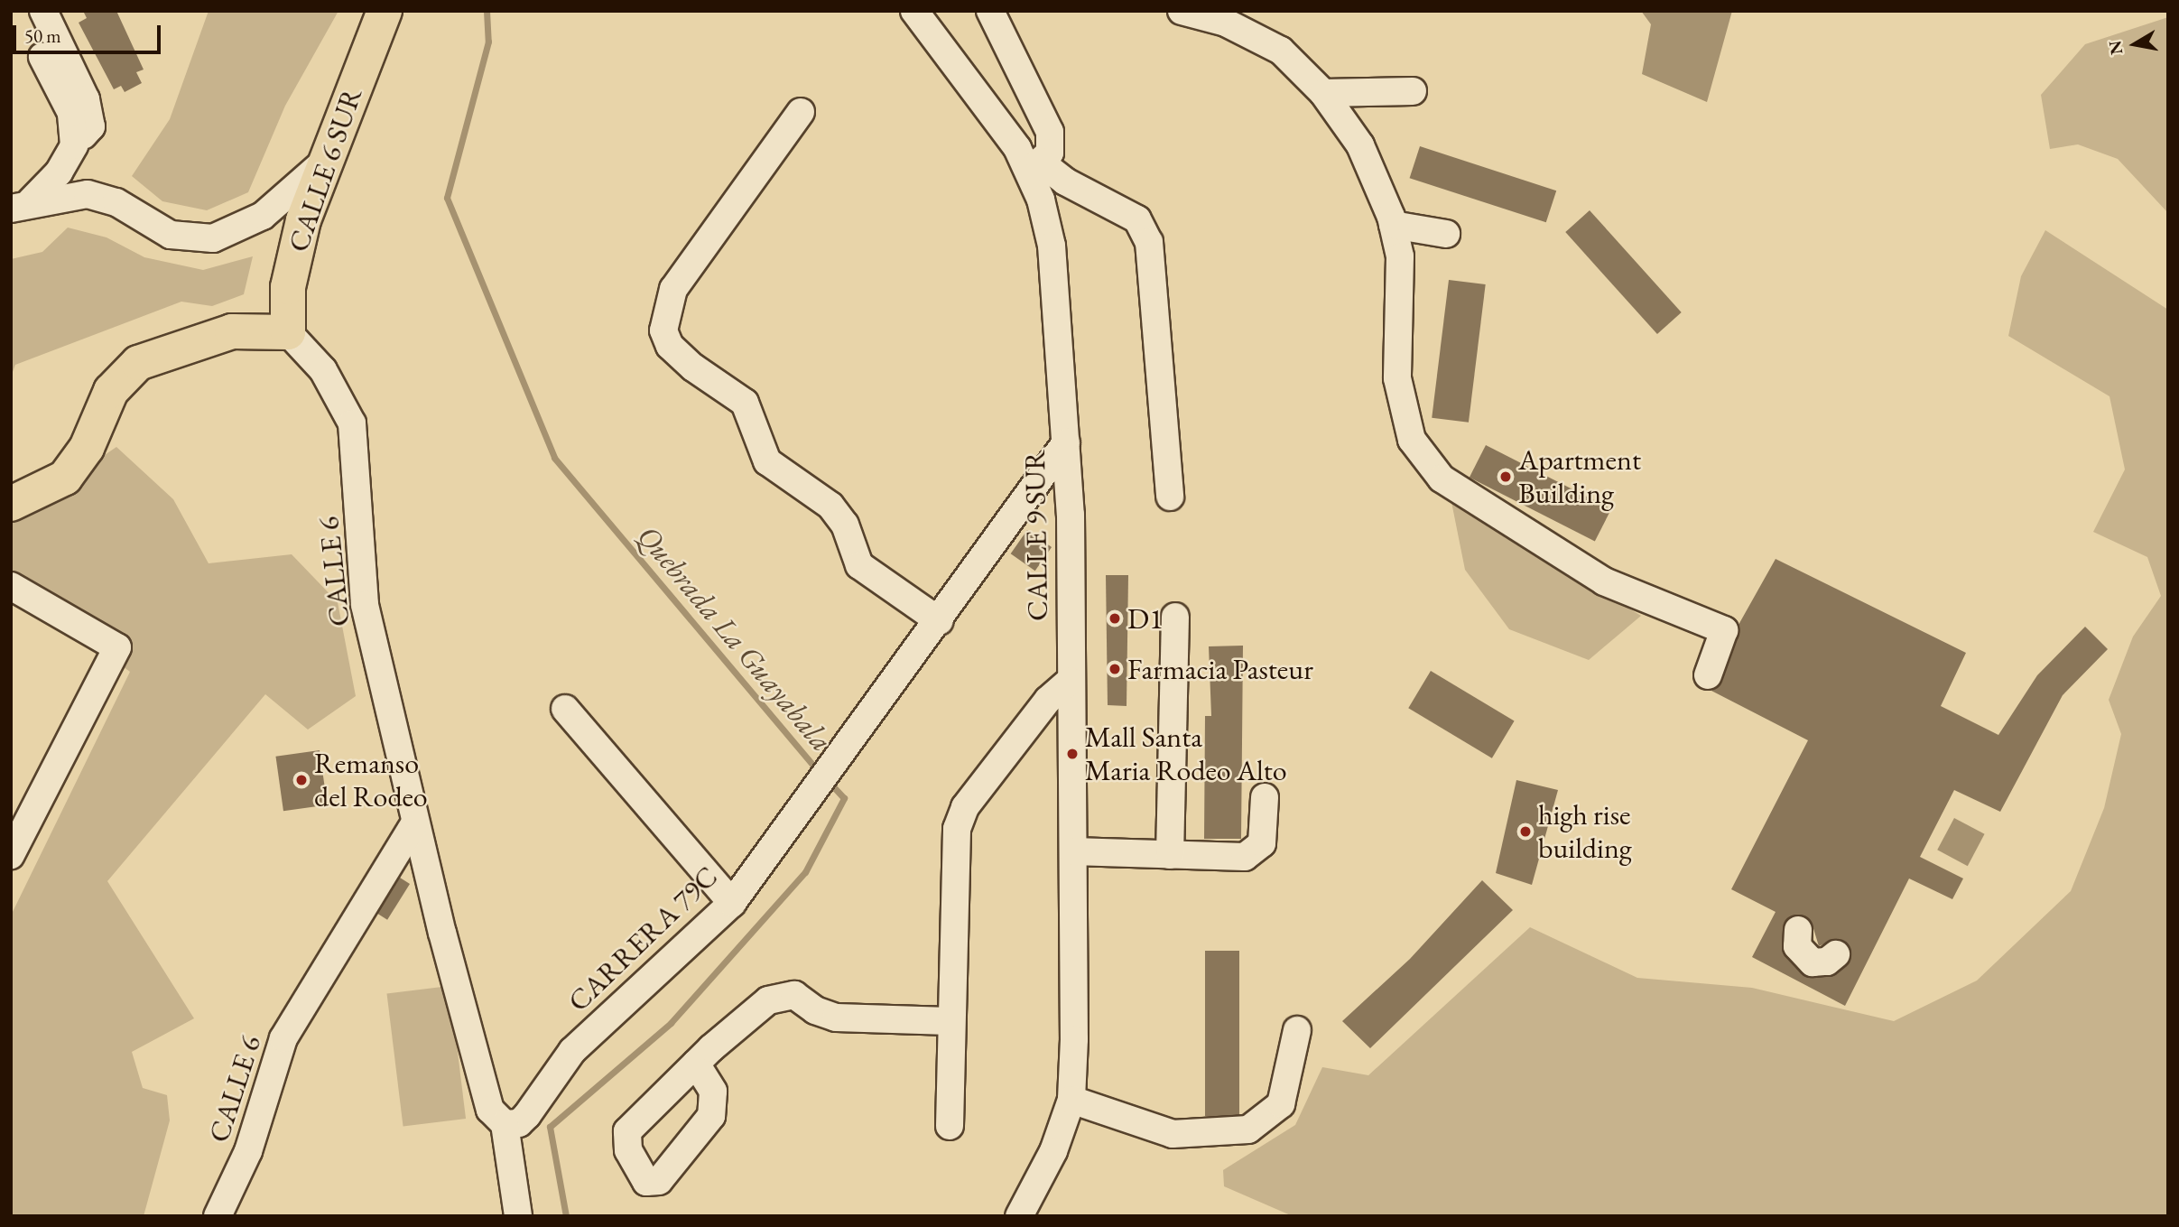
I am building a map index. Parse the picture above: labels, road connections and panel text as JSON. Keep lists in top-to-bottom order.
{
  "streets": {
    "main road": ["CALLE 6 SUR"],
    "street": ["CALLE 9 SUR", "CALLE 6", "CARRERA 79C"]
  },
  "crossings": [
    ["CALLE 6 SUR", "CALLE 6"],
    ["CALLE 9 SUR", "CARRERA 79C"],
    ["CALLE 6", "CARRERA 79C"]
  ],
  "water": ["Quebrada La Guayabala"],
  "places": [
    "Apartment Building",
    "D1",
    "Farmacia Pasteur",
    "Mall Santa Maria Rodeo Alto",
    "Remanso del Rodeo",
    "high rise building"
  ],
  "scale_bar": "50 m",
  "north": "left"
}
